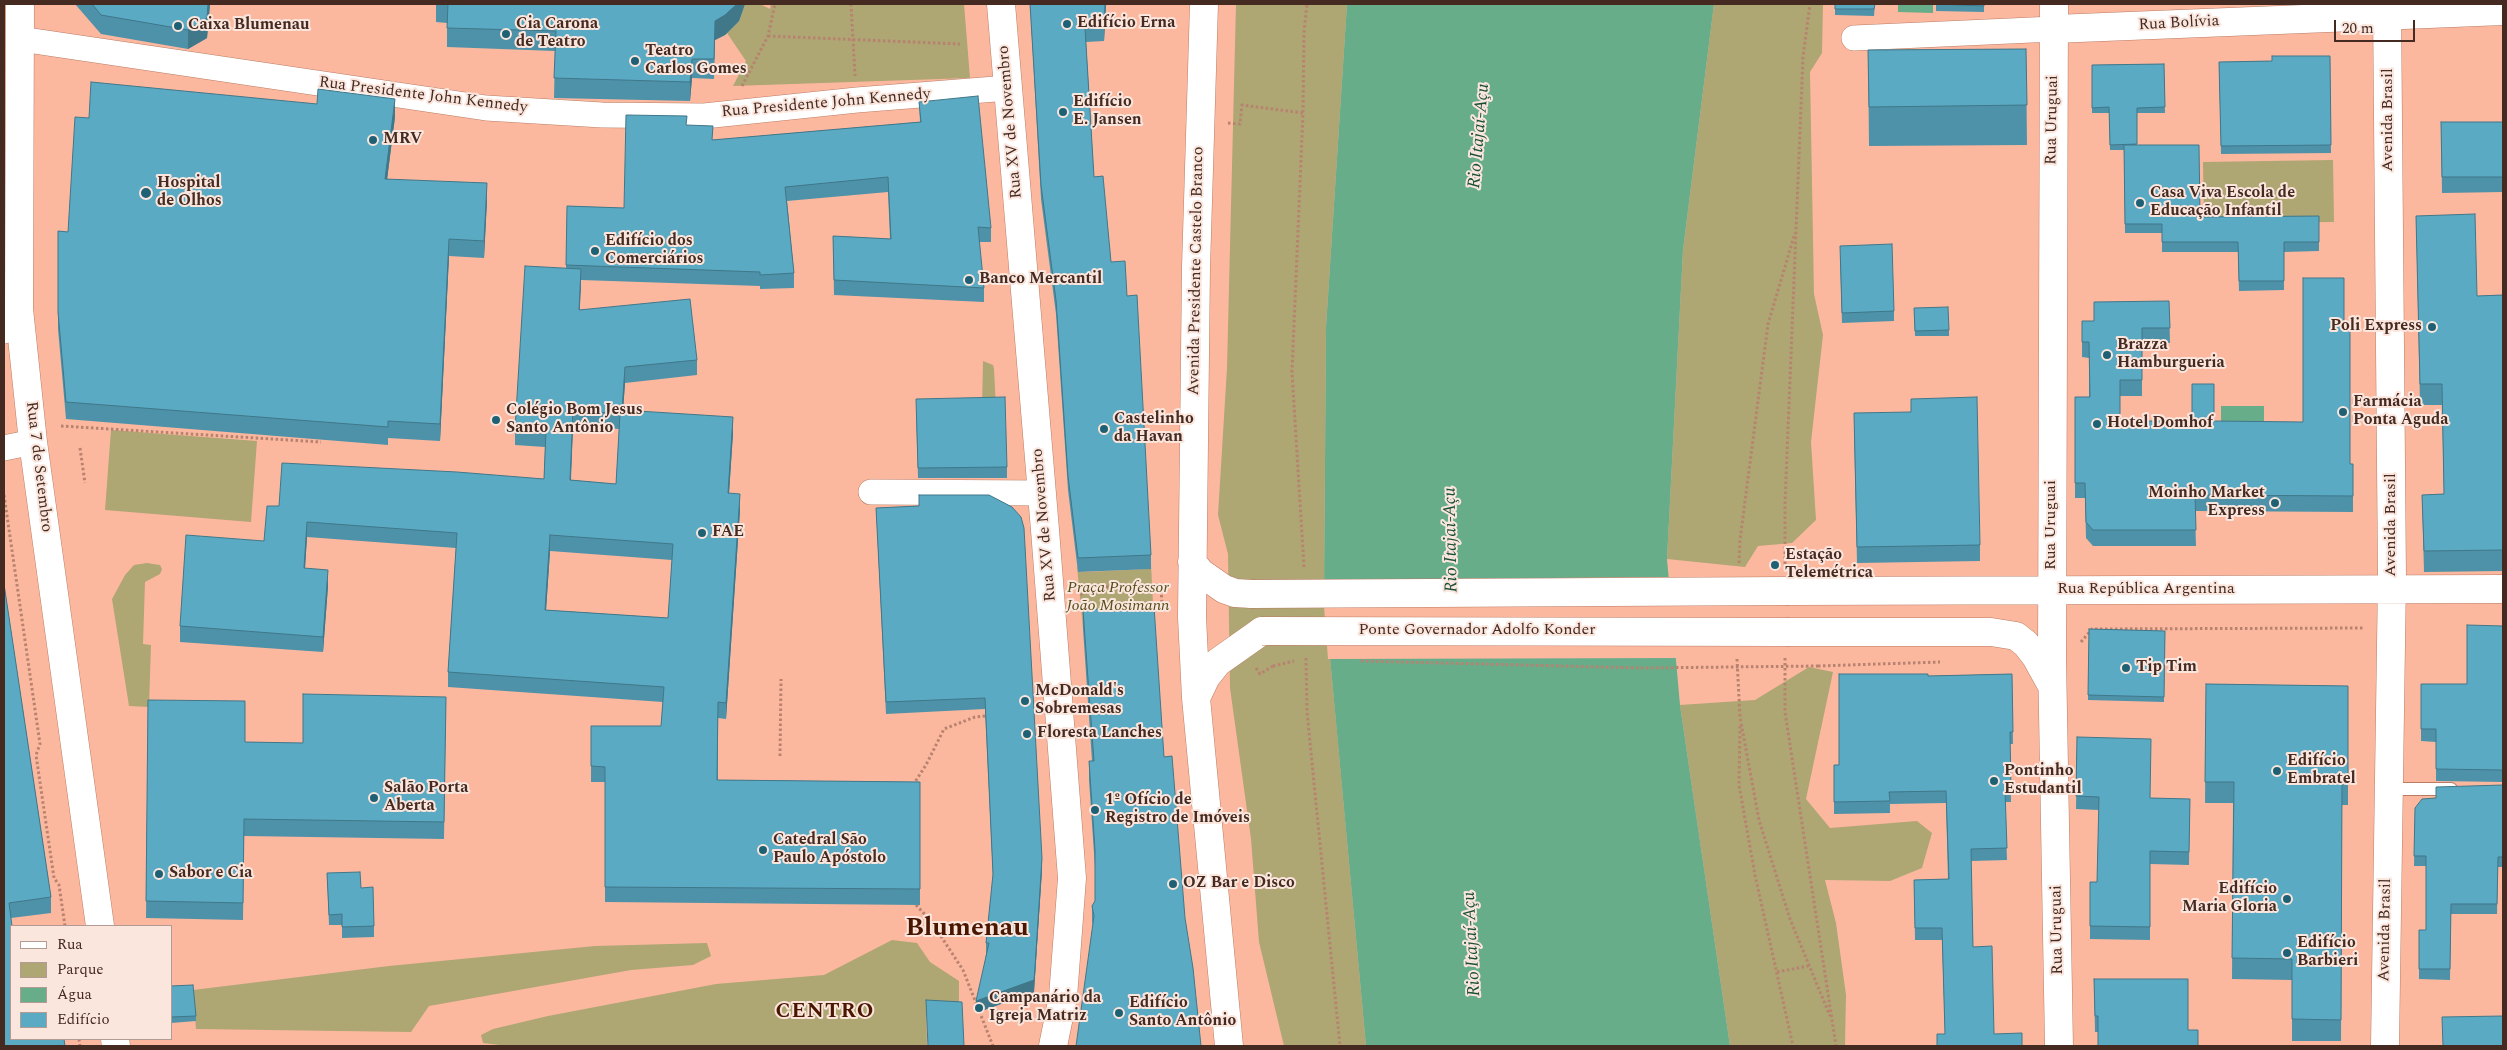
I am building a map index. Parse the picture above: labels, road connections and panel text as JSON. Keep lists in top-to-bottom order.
{
  "streets": {
    "main road": [
      "Rua Bolívia",
      "Rua Uruguai",
      "Avenida Brasil",
      "Rua XV de Novembro",
      "Avenida Presidente Castelo Branco",
      "Rua 7 de Setembro",
      "Rua República Argentina",
      "Ponte Governador Adolfo Konder"
    ],
    "street": ["Rua Presidente John Kennedy"]
  },
  "crossings": [
    ["Rua Bolívia", "Rua Uruguai"],
    ["Rua Bolívia", "Avenida Brasil"],
    ["Rua Presidente John Kennedy", "Rua XV de Novembro"],
    ["Rua Presidente John Kennedy", "Rua 7 de Setembro"],
    ["Rua Uruguai", "Rua República Argentina"],
    ["Avenida Brasil", "Rua República Argentina"],
    ["Avenida Presidente Castelo Branco", "Ponte Governador Adolfo Konder"]
  ],
  "districts": ["Blumenau", "CENTRO"],
  "water": ["Rio Itajaí-Açu"],
  "parks": ["Praça Professor João Mosimann"],
  "places": [
    "Edifício Erna",
    "Caixa Blumenau",
    "Cia Carona de Teatro",
    "Teatro Carlos Gomes",
    "Edifício E. Jansen",
    "MRV",
    "Hospital de Olhos",
    "Casa Viva Escola de Educação Infantil",
    "Edifício dos Comerciários",
    "Banco Mercantil",
    "Poli Express",
    "Brazza Hamburgueria",
    "Farmácia Ponta Aguda",
    "Colégio Bom Jesus Santo Antônio",
    "Hotel Domhof",
    "Castelinho da Havan",
    "Moinho Market Express",
    "FAE",
    "Estação Telemétrica",
    "Tip Tim",
    "McDonald's Sobremesas",
    "Floresta Lanches",
    "Edifício Embratel",
    "Pontinho Estudantil",
    "Salão Porta Aberta",
    "1º Ofício de Registro de Imóveis",
    "Catedral São Paulo Apóstolo",
    "Sabor e Cia",
    "OZ Bar e Disco",
    "Edifício Maria Gloria",
    "Edifício Barbieri",
    "Campanário da Igreja Matriz",
    "Edifício Santo Antônio"
  ],
  "legend": [
    "Rua",
    "Parque",
    "Água",
    "Edifício"
  ],
  "scale_bar": "20 m"
}
